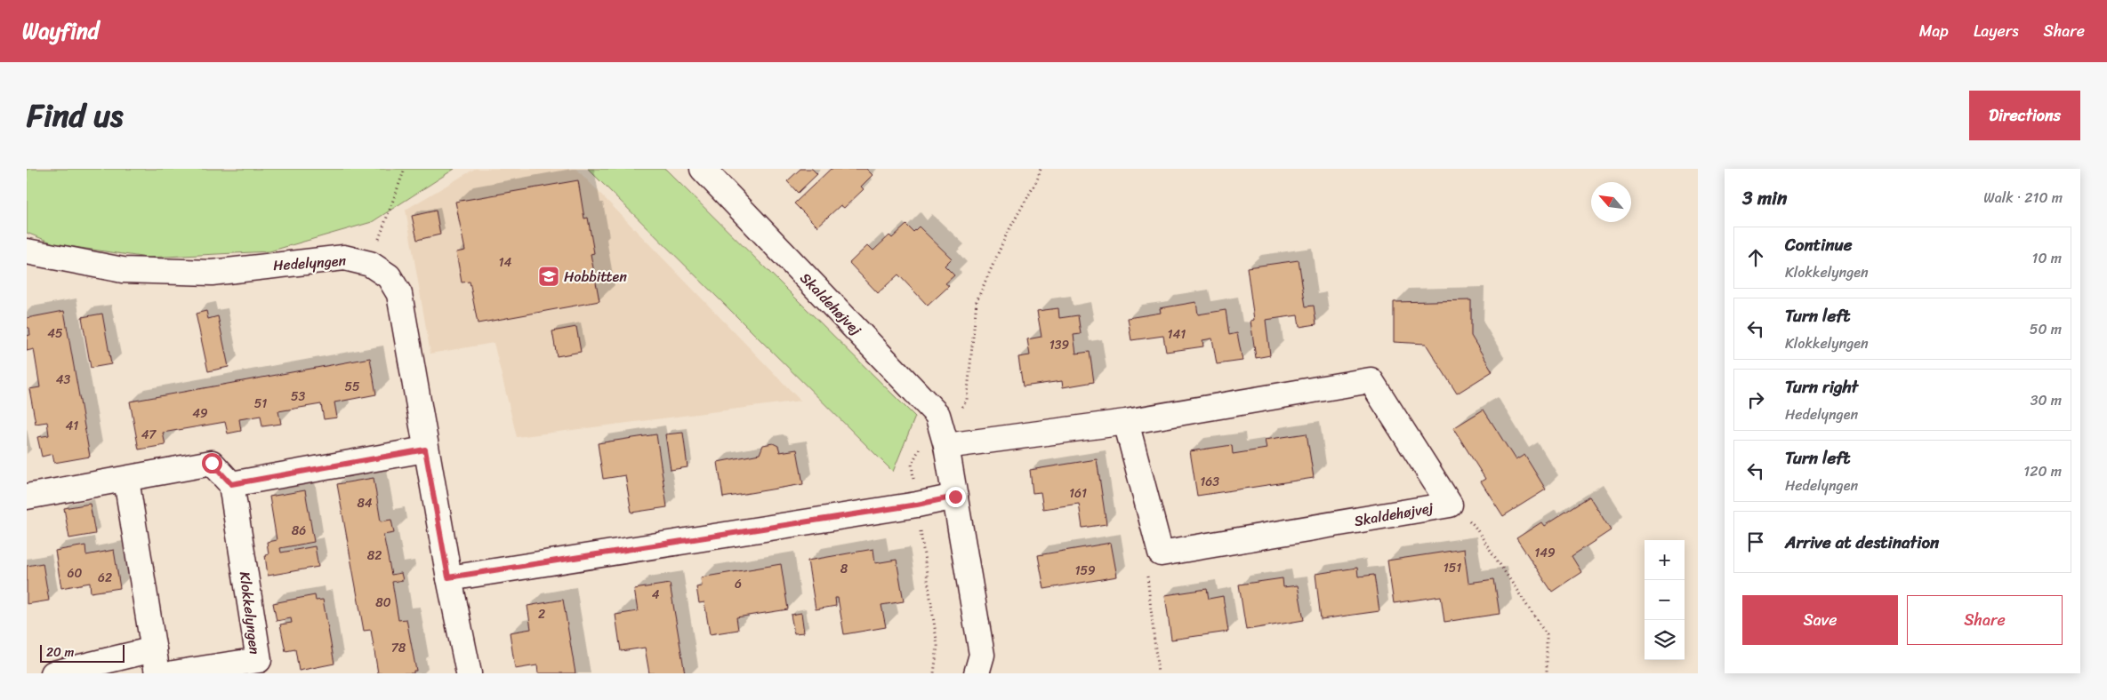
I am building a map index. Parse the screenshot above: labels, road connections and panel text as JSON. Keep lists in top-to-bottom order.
{
  "streets": {
    "street": ["Hedelyngen", "Skaldehøjvej", "Klokkelyngen"]
  },
  "places": {
    "school or university": ["Hobbitten"]
  },
  "house_numbers": [
    "14",
    "45",
    "141",
    "139",
    "43",
    "55",
    "53",
    "51",
    "49",
    "41",
    "47",
    "163",
    "161",
    "84",
    "86",
    "149",
    "82",
    "151",
    "8",
    "159",
    "60",
    "62",
    "6",
    "4",
    "80",
    "2",
    "78"
  ],
  "scale_bar": "20 m",
  "north": "top left",
  "page": {
    "header": "Wayfind",
    "nav": ["Map", "Layers", "Share"],
    "title": "Find us",
    "buttons": [
      "Directions",
      ["Save", "Share"]
    ],
    "heading": ["3 min", "Walk · 210 m"],
    "list": [
      ["Continue", "Klokkelyngen", "10 m"],
      ["Turn left", "Klokkelyngen", "50 m"],
      ["Turn right", "Hedelyngen", "30 m"],
      ["Turn left", "Hedelyngen", "120 m"],
      "Arrive at destination"
    ],
    "map_buttons": ["+", "−"],
    "scale": "20 m"
  }
}
